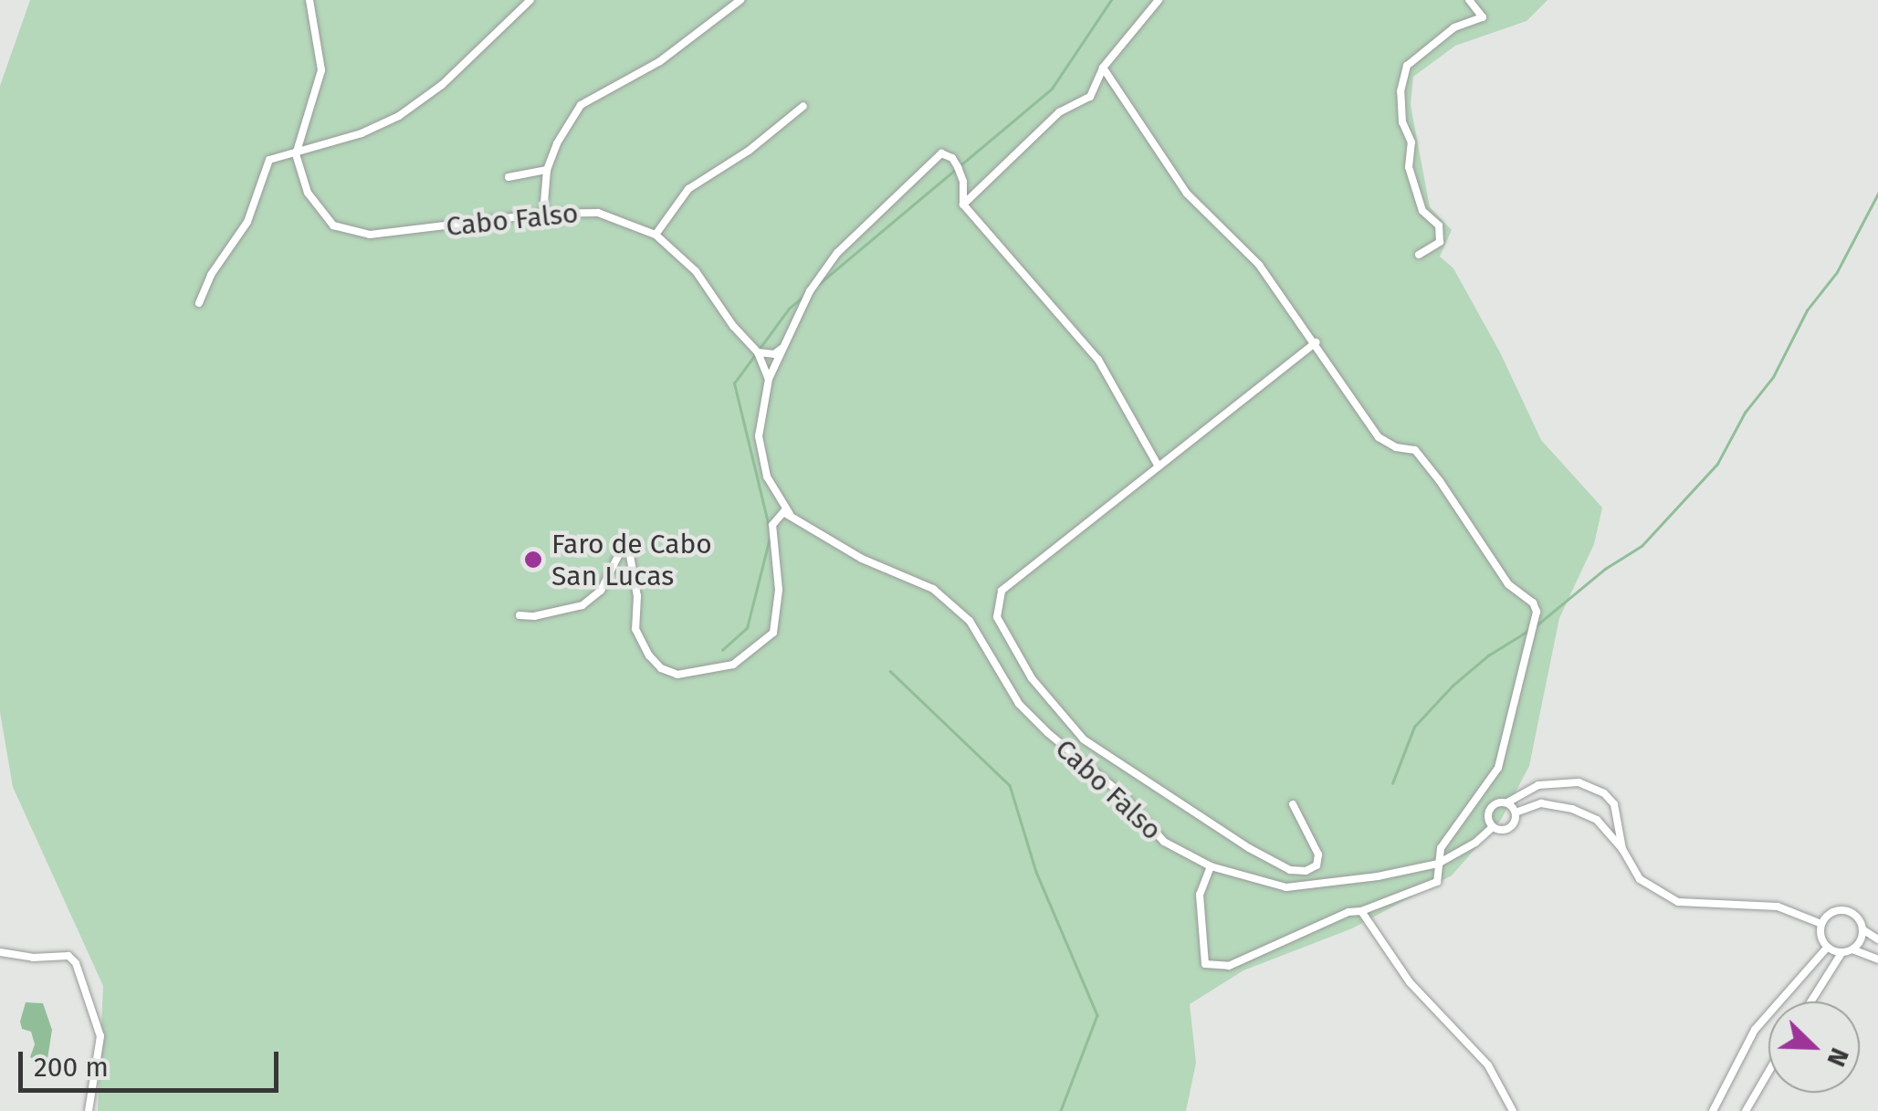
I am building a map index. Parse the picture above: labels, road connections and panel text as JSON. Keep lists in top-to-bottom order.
{
  "streets": {
    "street": ["Cabo Falso"]
  },
  "places": ["Faro de Cabo San Lucas"],
  "scale_bar": "200 m",
  "north": "bottom right"
}
